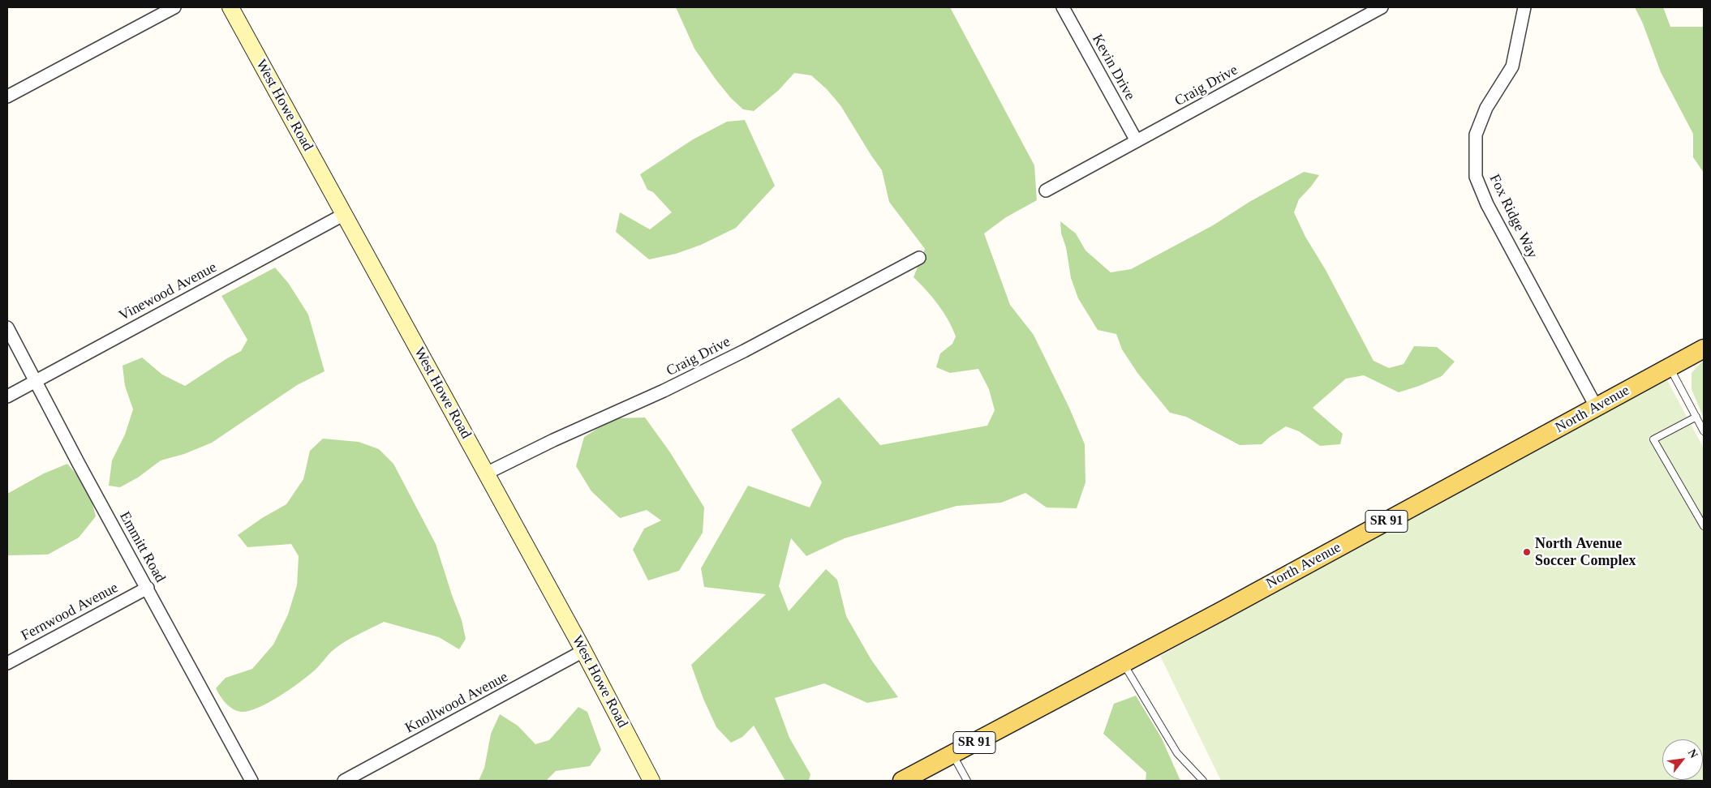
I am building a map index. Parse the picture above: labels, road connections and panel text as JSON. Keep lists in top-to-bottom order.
{
  "streets": {
    "main road": ["West Howe Road", "North Avenue", "SR 91"],
    "street": [
      "Kevin Drive",
      "Craig Drive",
      "Fox Ridge Way",
      "Vinewood Avenue",
      "Emmitt Road",
      "Fernwood Avenue",
      "Knollwood Avenue"
    ]
  },
  "crossings": [
    ["Kevin Drive", "Craig Drive"],
    ["Craig Drive", "West Howe Road"],
    ["West Howe Road", "Vinewood Avenue"],
    ["West Howe Road", "Knollwood Avenue"],
    ["Fox Ridge Way", "North Avenue"],
    ["Vinewood Avenue", "Emmitt Road"],
    ["Emmitt Road", "Fernwood Avenue"]
  ],
  "places": ["North Avenue Soccer Complex"],
  "north": "top right"
}
